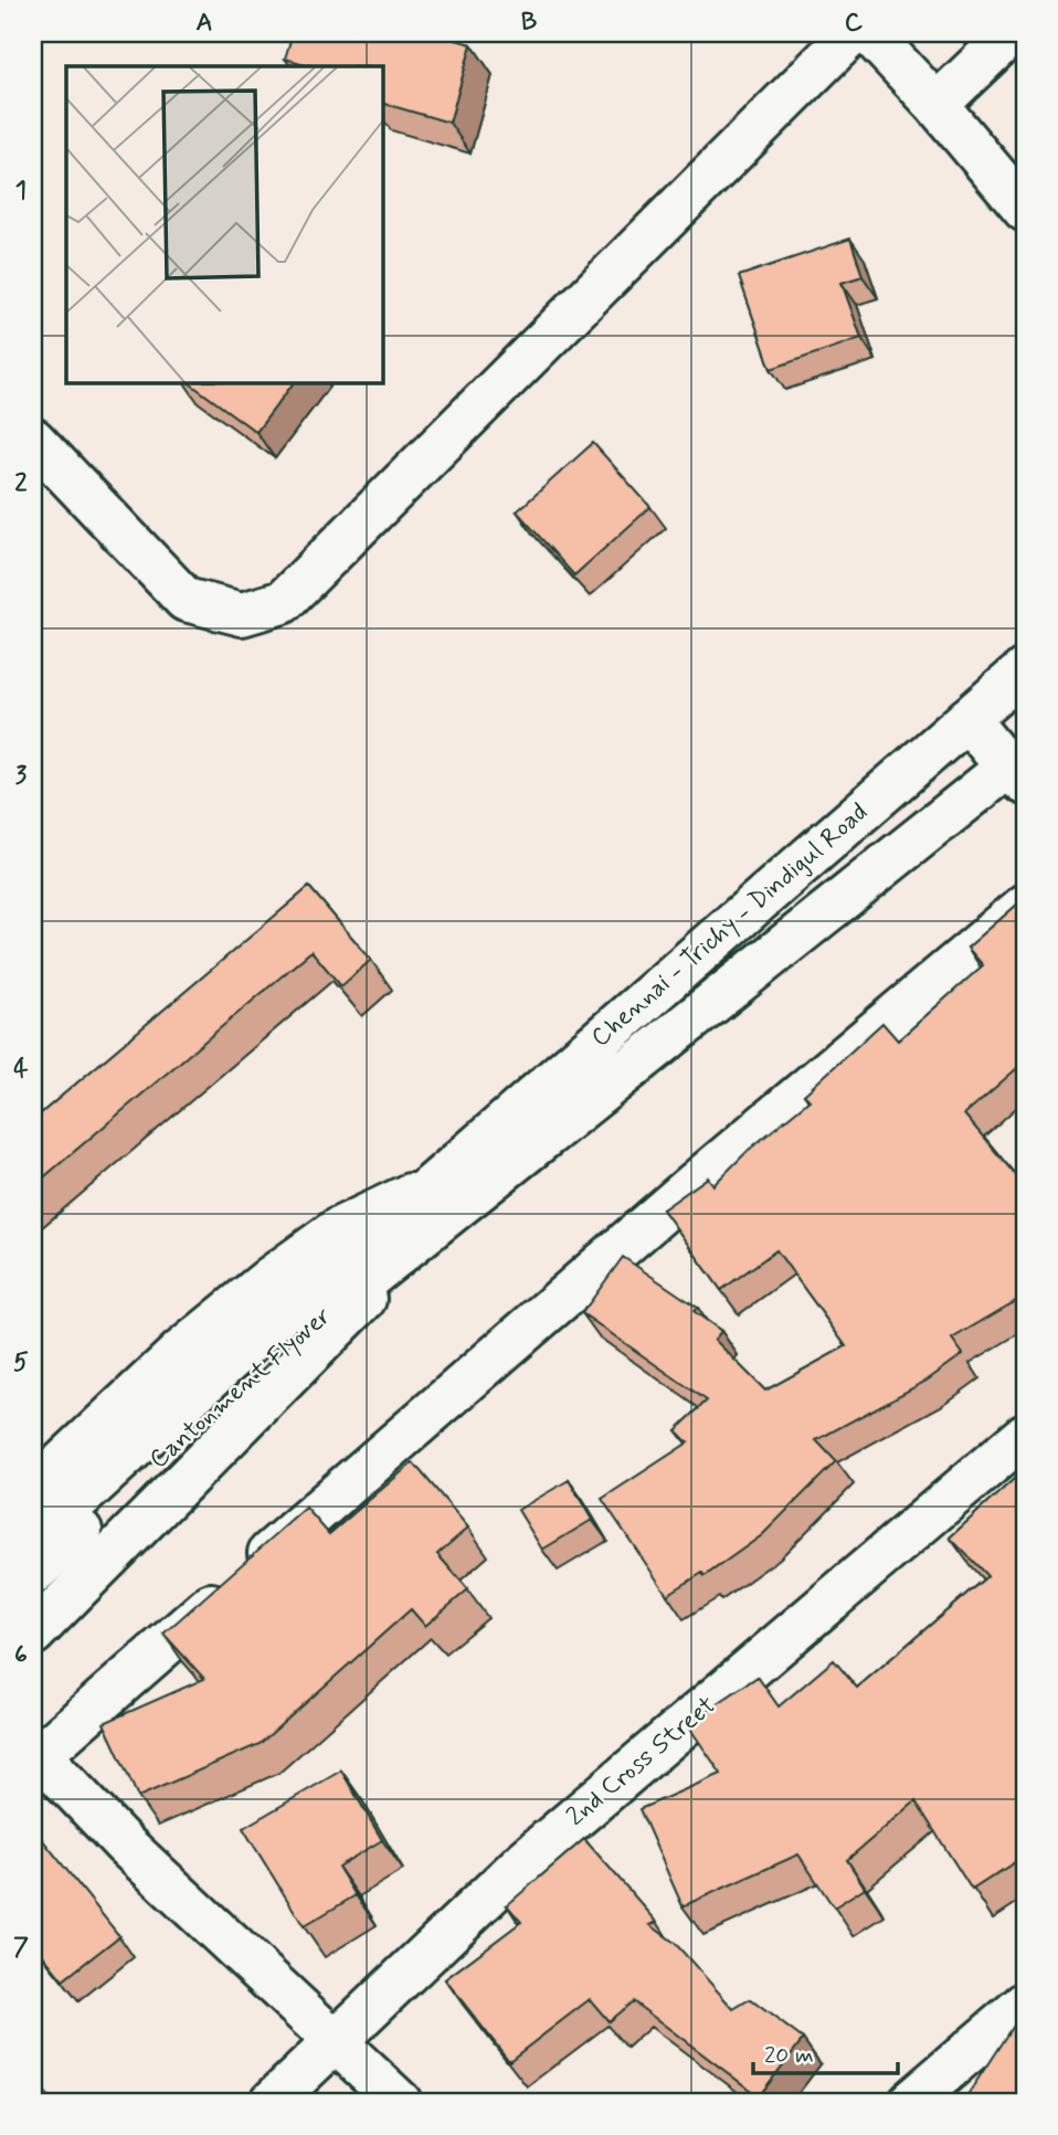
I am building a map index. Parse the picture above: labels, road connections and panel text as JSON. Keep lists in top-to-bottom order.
{
  "streets": {
    "main road": ["Chennai - Trichy - Dindigul Road", "Cantonment Flyover", "2nd Cross Street"]
  },
  "crossings": [
    ["Chennai - Trichy - Dindigul Road", "Cantonment Flyover"]
  ],
  "scale_bar": "20 m",
  "grid": {
    "columns": ["A", "B", "C"],
    "rows": [
      "1",
      "2",
      "3",
      "4",
      "5",
      "6",
      "7"
    ]
  }
}
